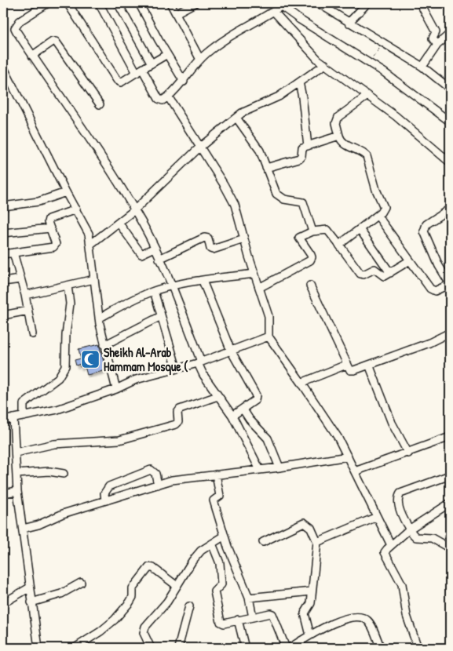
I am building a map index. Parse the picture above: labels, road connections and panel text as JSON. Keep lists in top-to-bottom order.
{
  "places": {
    "mosque": ["Sheikh Al-Arab Hammam Mosque ("]
  }
}
